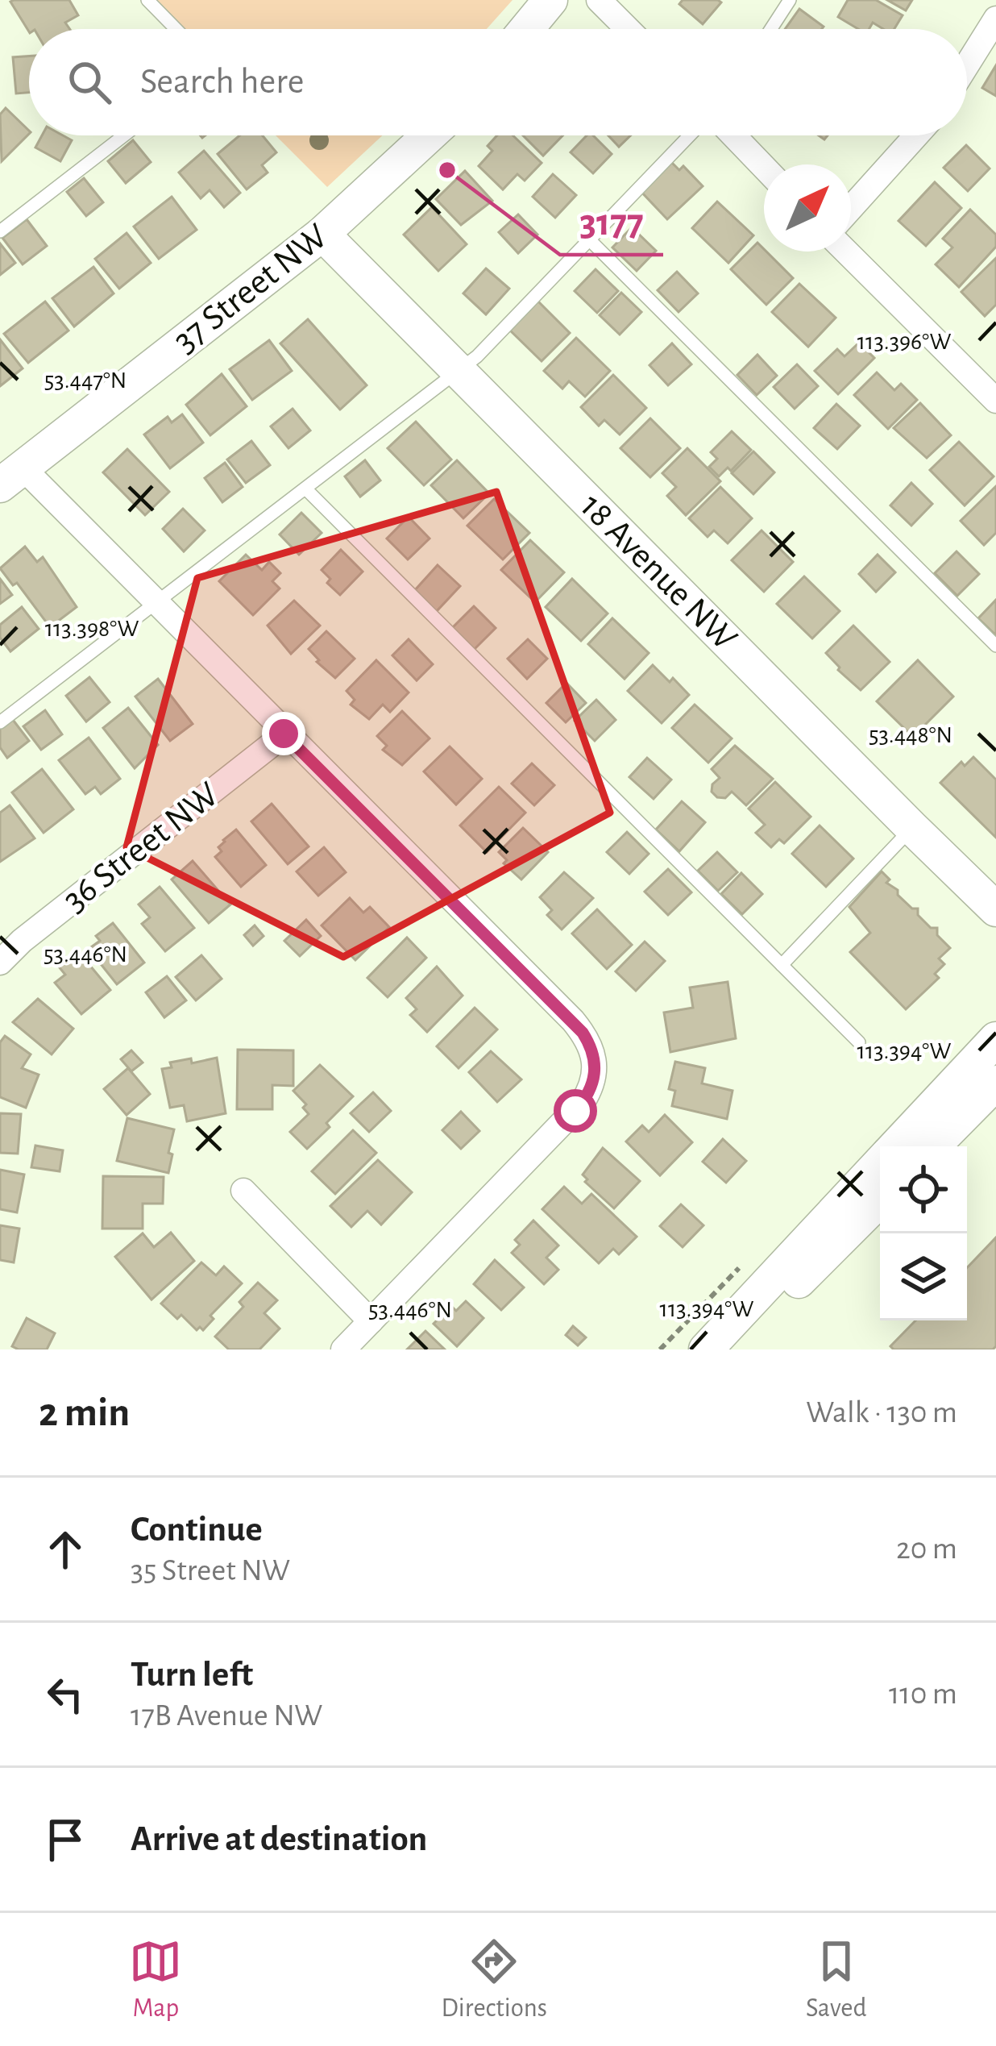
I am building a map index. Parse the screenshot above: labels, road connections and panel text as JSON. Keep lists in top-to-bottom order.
{
  "streets": {
    "street": ["37 Street NW", "18 Avenue NW", "36 Street NW"]
  },
  "crossings": [
    ["37 Street NW", "18 Avenue NW"]
  ],
  "places": ["3177"],
  "north": "top right",
  "page": {
    "search": "Search here",
    "heading": ["2 min", "Walk · 130 m"],
    "list": [
      ["Continue", "35 Street NW", "20 m"],
      ["Turn left", "17B Avenue NW", "110 m"],
      "Arrive at destination"
    ],
    "nav": ["Map", "Directions", "Saved"]
  },
  "coordinates": [
    "113.396°W",
    "53.447°N",
    "113.398°W",
    "53.448°N",
    "53.446°N",
    "113.394°W"
  ]
}
